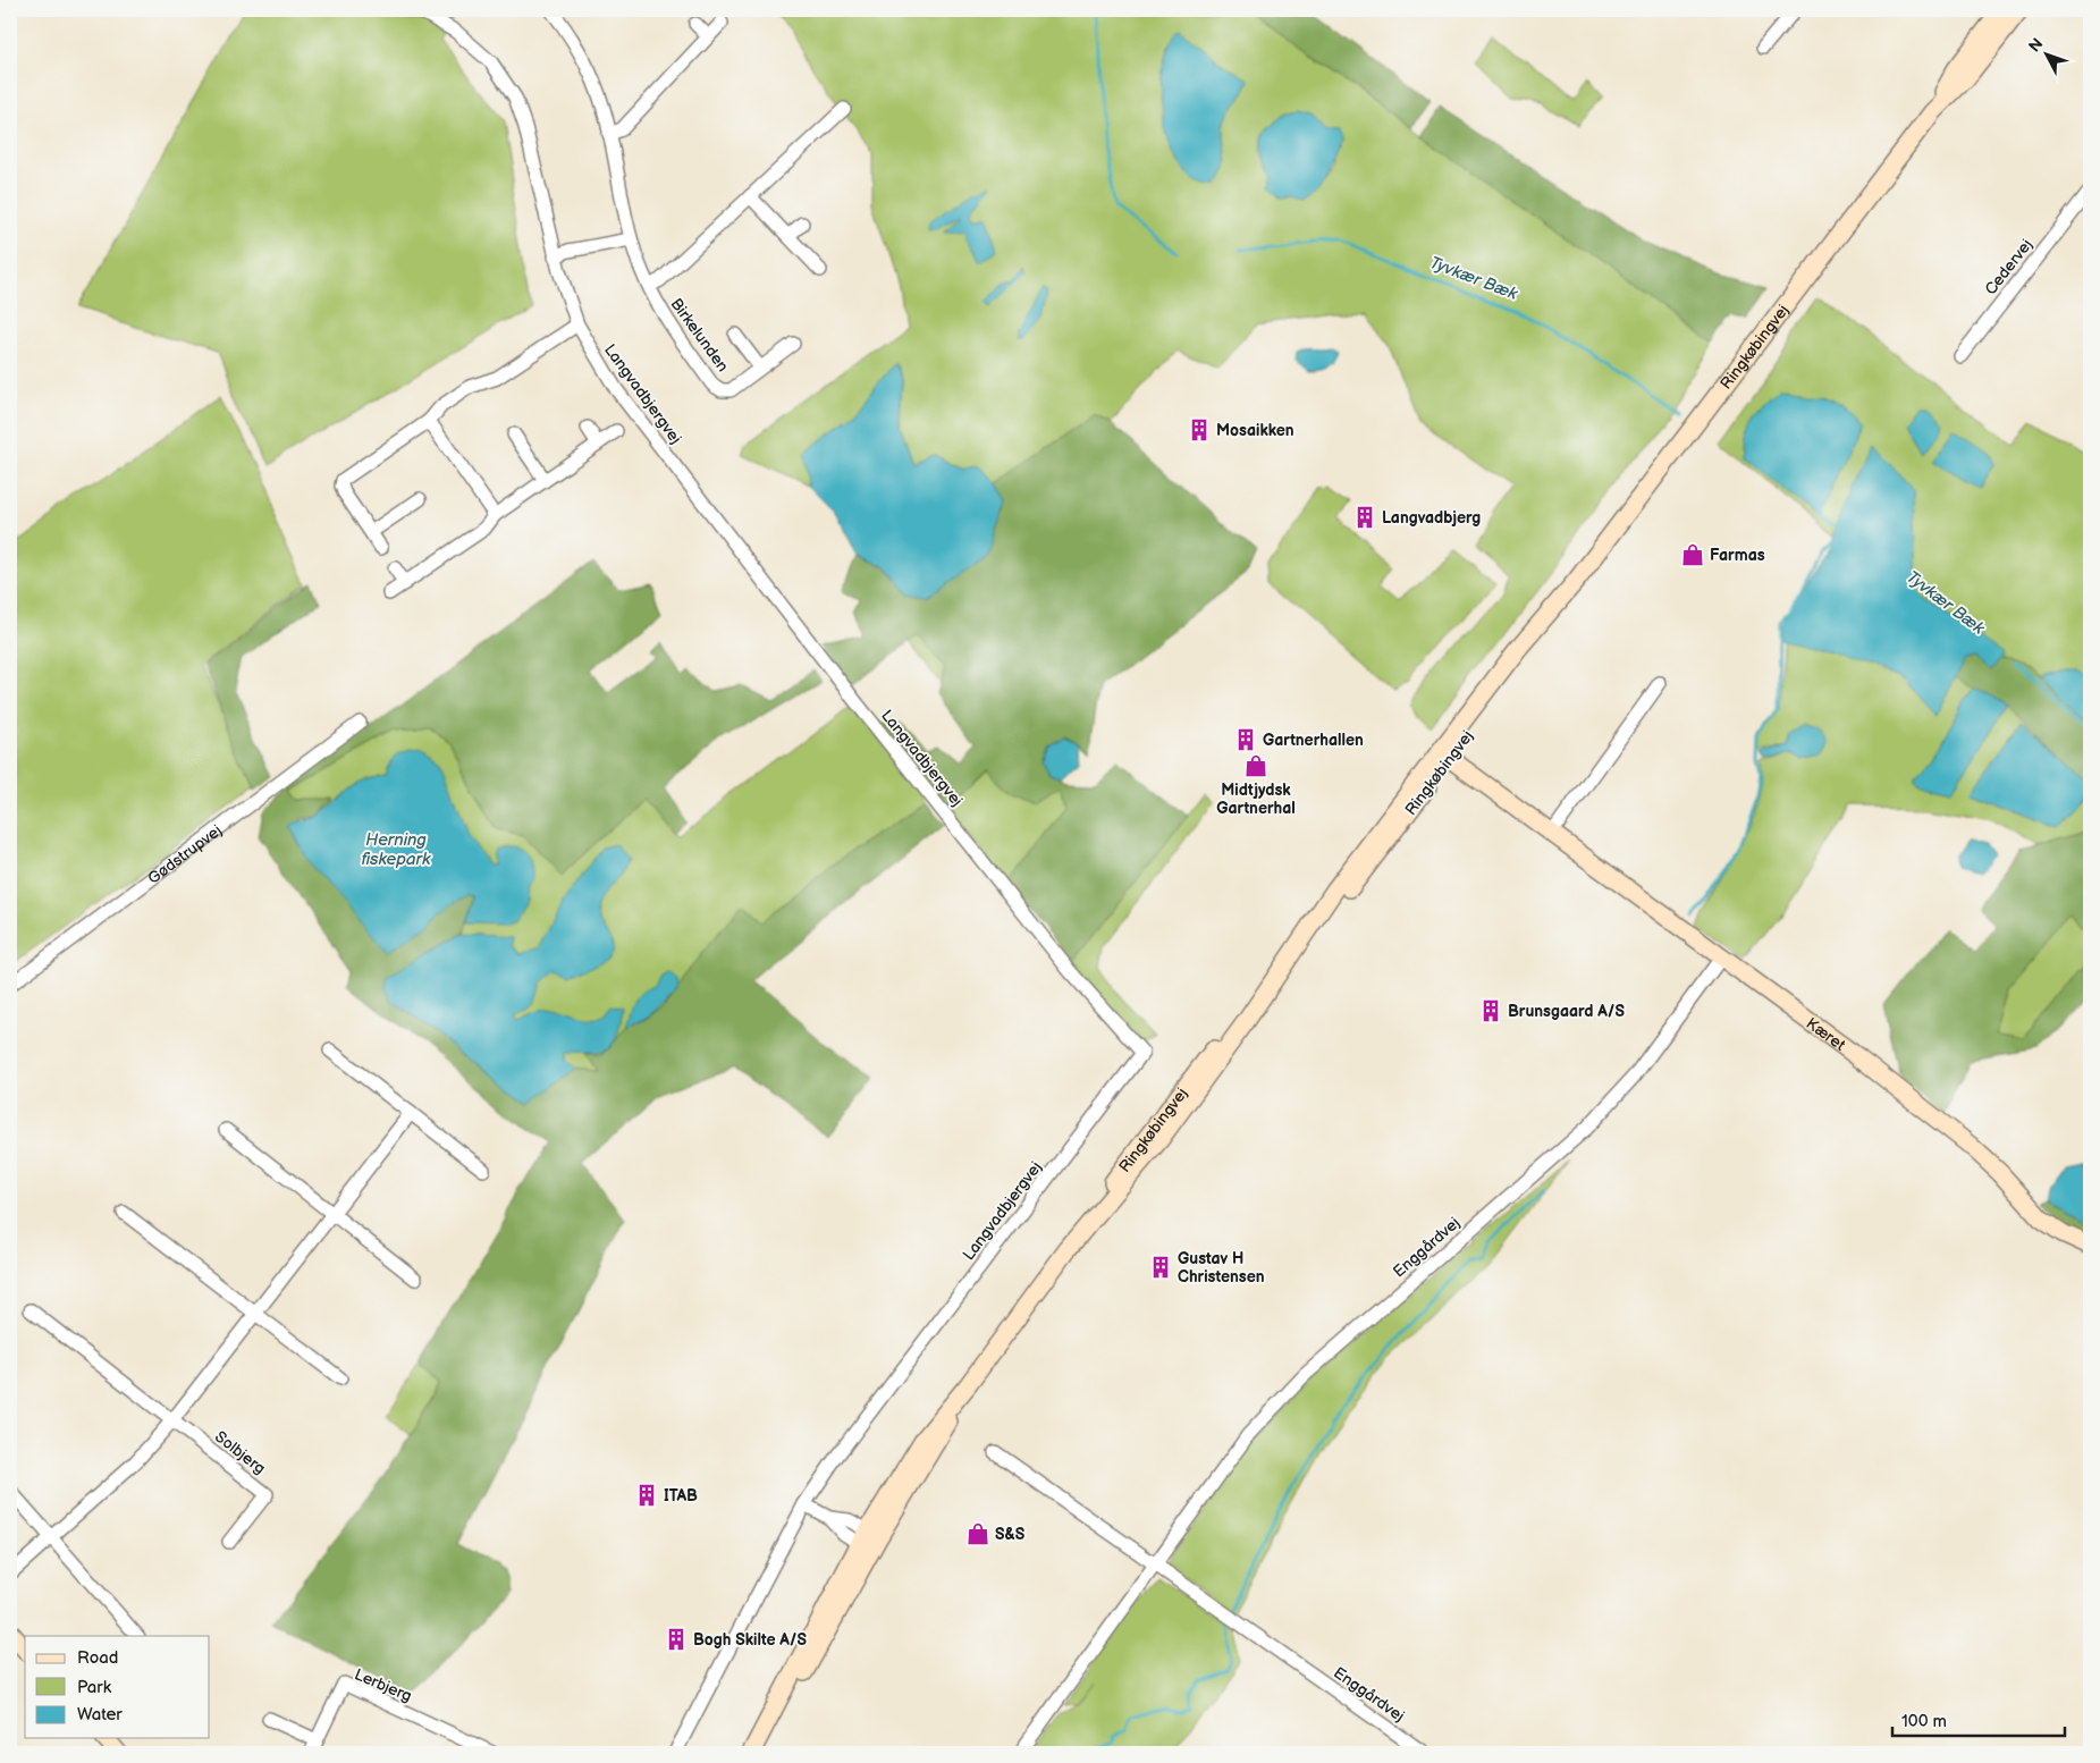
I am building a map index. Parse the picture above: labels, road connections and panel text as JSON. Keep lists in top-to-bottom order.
{
  "streets": {
    "street": [
      "Cedervej",
      "Birkelunden",
      "Ringkøbingvej",
      "Langvadbjergvej",
      "Gødstrupvej",
      "Kæret",
      "Enggårdvej",
      "Solbjerg",
      "Lerbjerg"
    ]
  },
  "crossings": [
    ["Ringkøbingvej", "Kæret"],
    ["Kæret", "Enggårdvej"]
  ],
  "water": ["Tyvkær Bæk", "Herning fiskepark"],
  "places": {
    "building": [
      "Mosaikken",
      "Langvadbjerg",
      "Gartnerhallen",
      "Brunsgaard A/S",
      "Gustav H Christensen",
      "ITAB",
      "Bogh Skilte A/S"
    ],
    "shop": ["Farmas", "Midtjydsk Gartnerhal", "S&S"]
  },
  "legend": ["Road", "Park", "Water"],
  "scale_bar": "100 m",
  "north": "top left"
}
